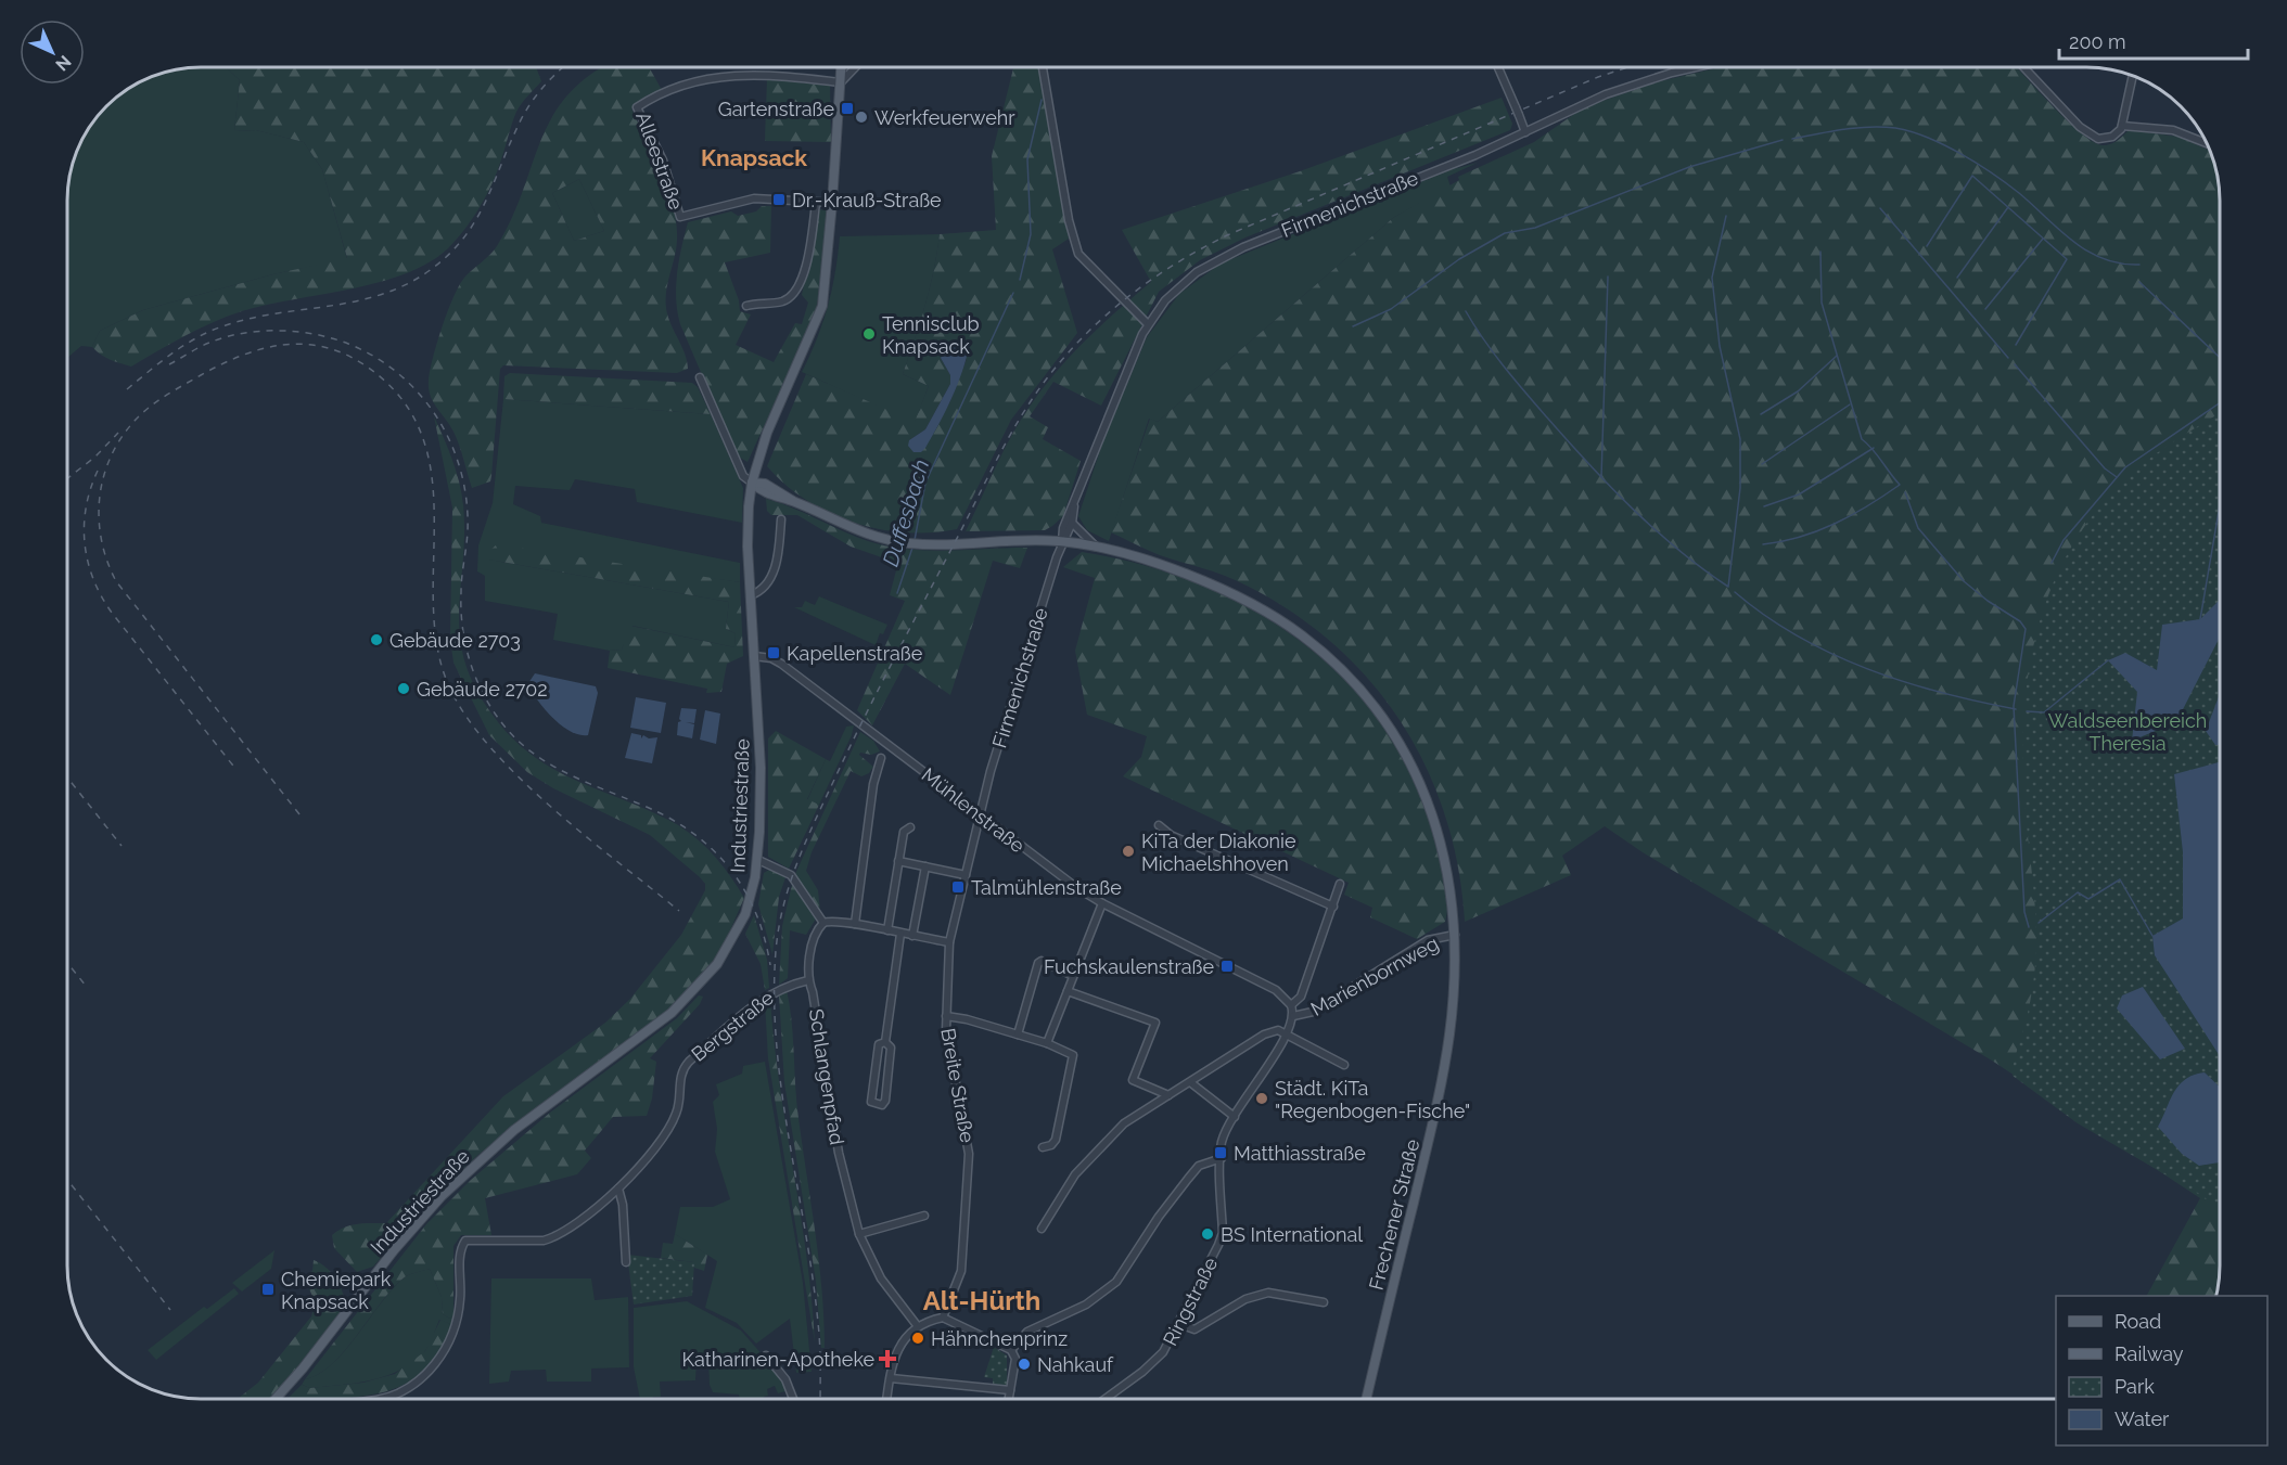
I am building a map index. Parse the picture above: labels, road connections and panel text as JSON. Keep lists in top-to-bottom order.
{
  "streets": {
    "main road": ["Industriestraße", "Frechener Straße"],
    "street": [
      "Alleestraße",
      "Firmenichstraße",
      "Mühlenstraße",
      "Marienbornweg",
      "Bergstraße",
      "Schlangenpfad",
      "Breite Straße",
      "Ringstraße"
    ]
  },
  "crossings": [
    ["Alleestraße", "Industriestraße"],
    ["Firmenichstraße", "Mühlenstraße"],
    ["Firmenichstraße", "Breite Straße"],
    ["Firmenichstraße", "Frechener Straße"],
    ["Industriestraße", "Mühlenstraße"],
    ["Industriestraße", "Frechener Straße"],
    ["Mühlenstraße", "Breite Straße"],
    ["Marienbornweg", "Frechener Straße"],
    ["Bergstraße", "Schlangenpfad"]
  ],
  "districts": ["Knapsack", "Alt-Hürth"],
  "water": ["Duffesbach"],
  "parks": ["Waldseenbereich Theresia"],
  "places": {
    "transit": [
      "Gartenstraße",
      "Dr.-Krauß-Straße",
      "Kapellenstraße",
      "Talmühlenstraße",
      "Fuchskaulenstraße",
      "Matthiasstraße",
      "Chemiepark Knapsack"
    ],
    "other": [
      "Werkfeuerwehr",
      "Tennisclub Knapsack",
      "Gebäude 2703",
      "Gebäude 2702",
      "KiTa der Diakonie Michaelshhoven",
      "Städt. KiTa \"Regenbogen-Fische\"",
      "BS International",
      "Hähnchenprinz",
      "Nahkauf"
    ],
    "health": ["Katharinen-Apotheke"]
  },
  "legend": [
    "Road",
    "Railway",
    "Park",
    "Water"
  ],
  "scale_bar": "200 m",
  "north": "bottom right"
}
